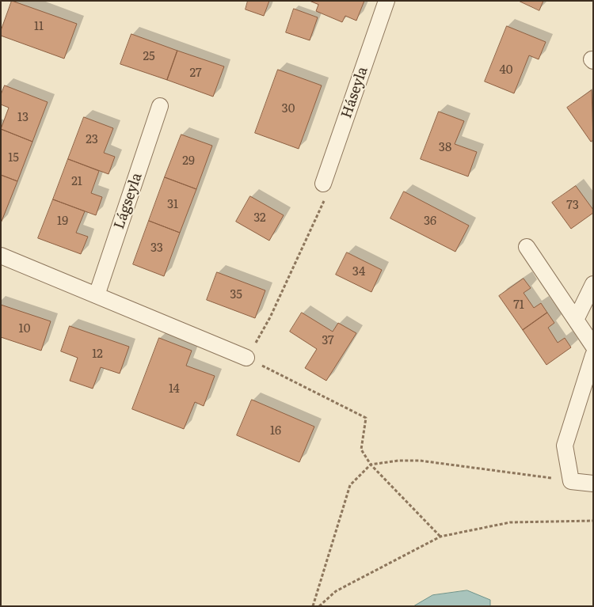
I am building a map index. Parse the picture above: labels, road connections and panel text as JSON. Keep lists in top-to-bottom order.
{
  "streets": {
    "street": ["Háseyla", "Lágseyla"]
  },
  "house_numbers": [
    "11",
    "25",
    "40",
    "27",
    "30",
    "13",
    "23",
    "38",
    "15",
    "29",
    "21",
    "31",
    "73",
    "32",
    "19",
    "36",
    "33",
    "34",
    "35",
    "71",
    "10",
    "37",
    "12",
    "14",
    "16"
  ]
}
